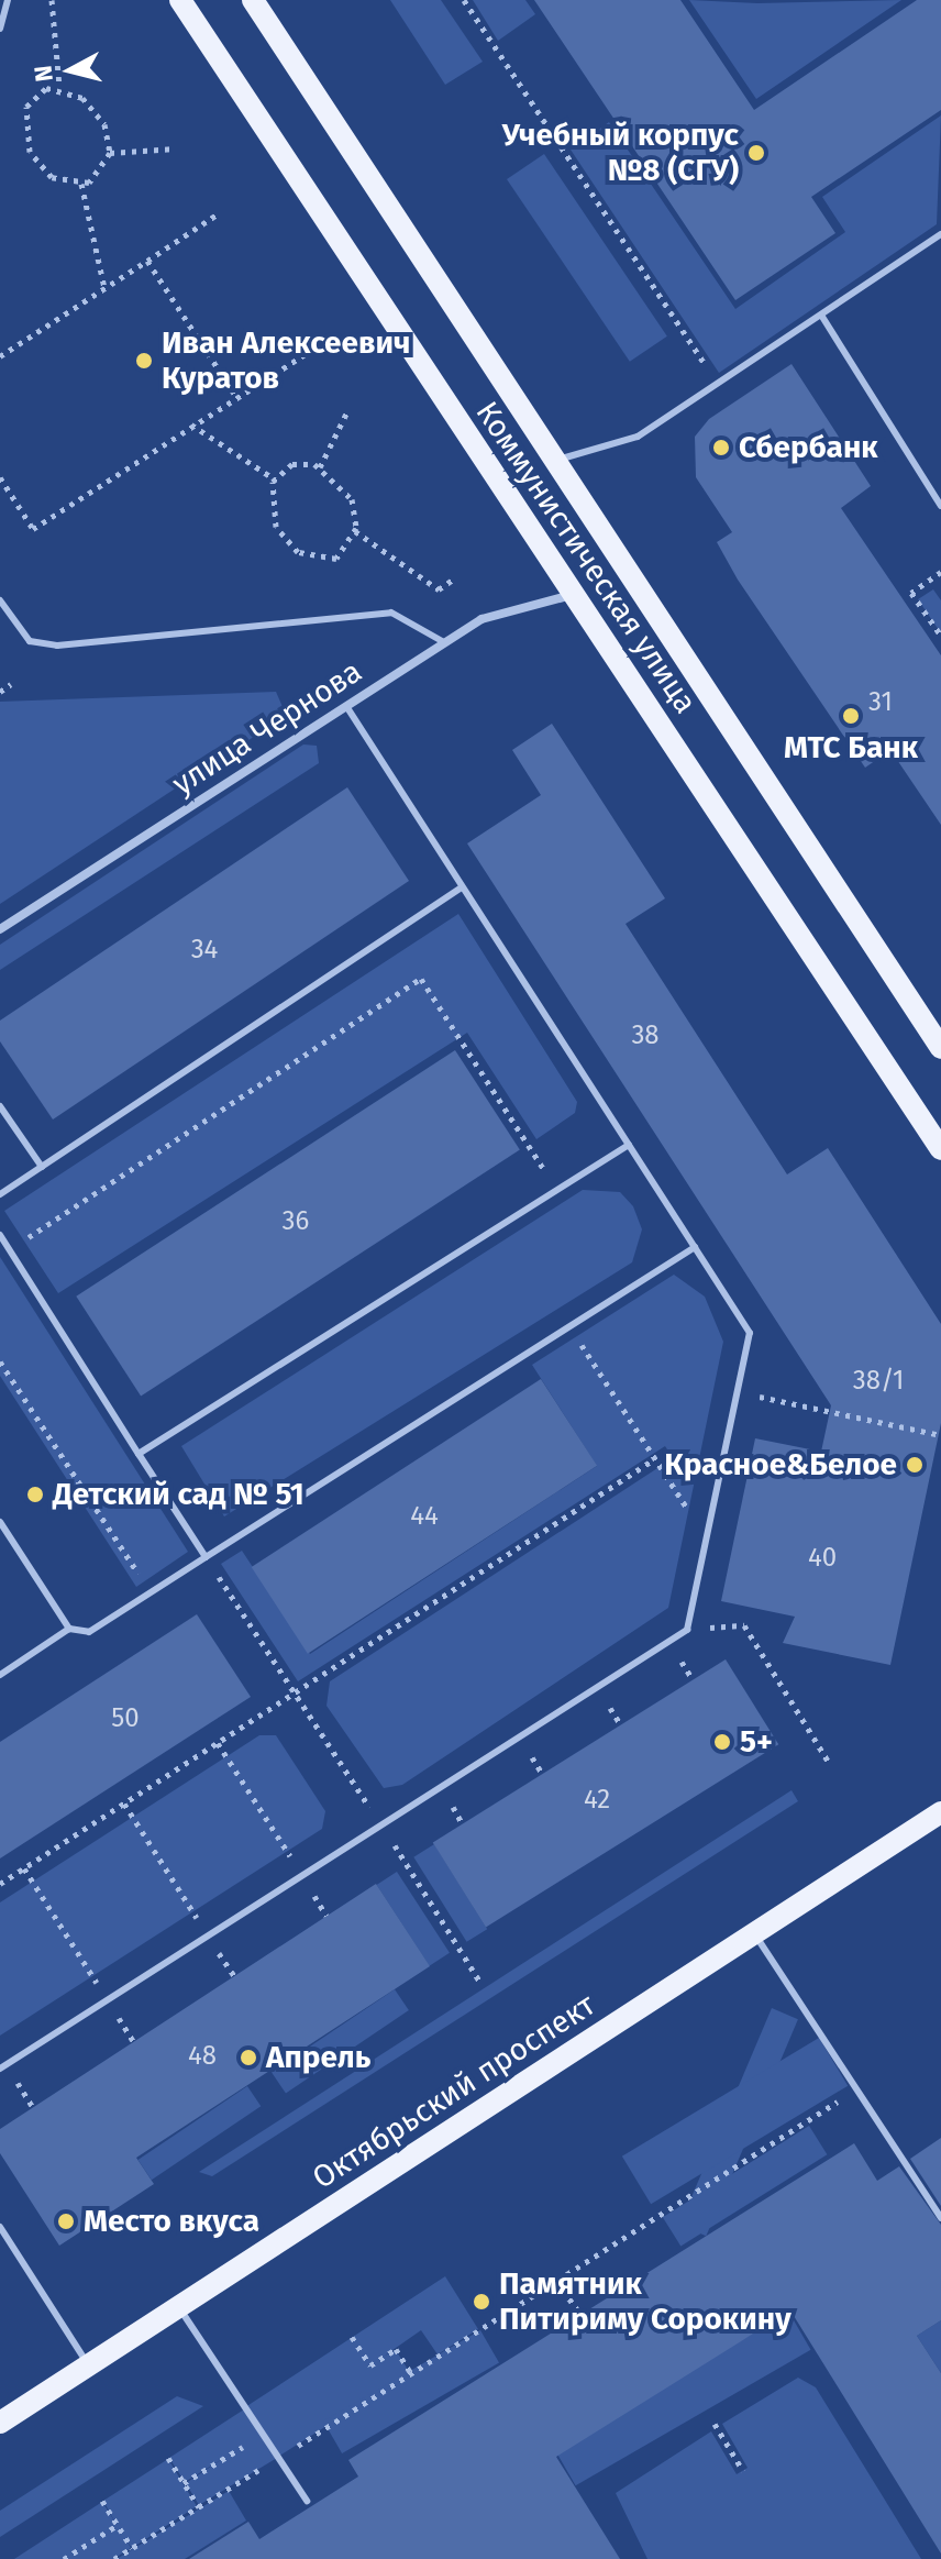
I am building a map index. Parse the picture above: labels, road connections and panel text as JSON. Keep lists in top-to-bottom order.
{
  "streets": {
    "main road": ["Коммунистическая улица", "Октябрьский проспект"],
    "street": ["улица Чернова"]
  },
  "crossings": [
    ["Коммунистическая улица", "улица Чернова"]
  ],
  "places": [
    "Учебный корпус №8 (СГУ)",
    "Иван Алексеевич Куратов",
    "Сбербанк",
    "МТС Банк",
    "Красное&Белое",
    "Детский сад № 51",
    "5+",
    "Апрель",
    "Место вкуса",
    "Памятник Питириму Сорокину"
  ],
  "house_numbers": [
    "31",
    "34",
    "38",
    "36",
    "38/1",
    "44",
    "40",
    "50",
    "42",
    "48"
  ],
  "north": "left"
}
